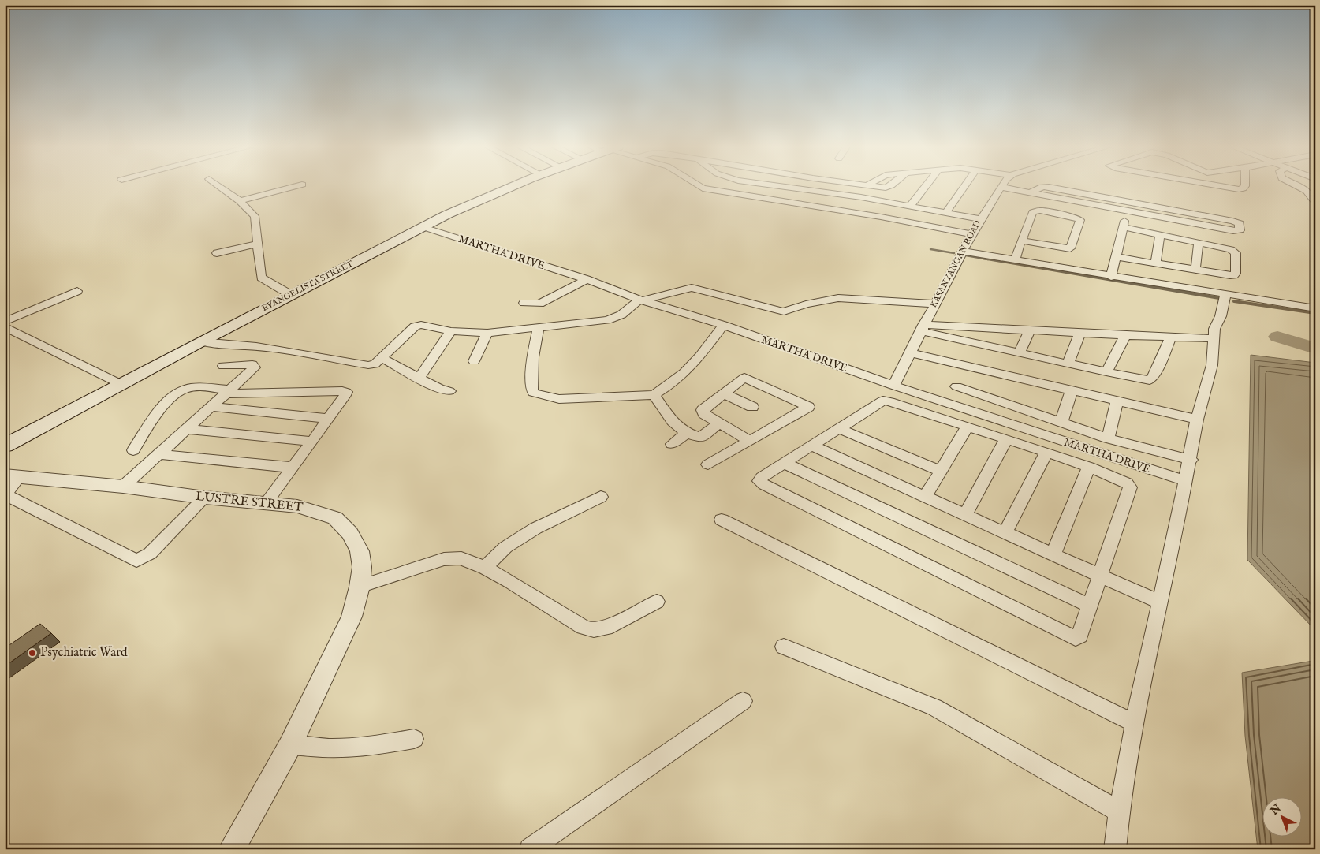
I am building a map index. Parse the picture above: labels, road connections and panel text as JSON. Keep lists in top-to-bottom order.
{
  "streets": {
    "main road": ["EVANGELISTA STREET"],
    "street": ["MARTHA DRIVE", "KASANYANGAN ROAD", "LUSTRE STREET"]
  },
  "crossings": [
    ["MARTHA DRIVE", "KASANYANGAN ROAD"],
    ["MARTHA DRIVE", "EVANGELISTA STREET"]
  ],
  "places": ["Psychiatric Ward"],
  "north": "top left"
}
